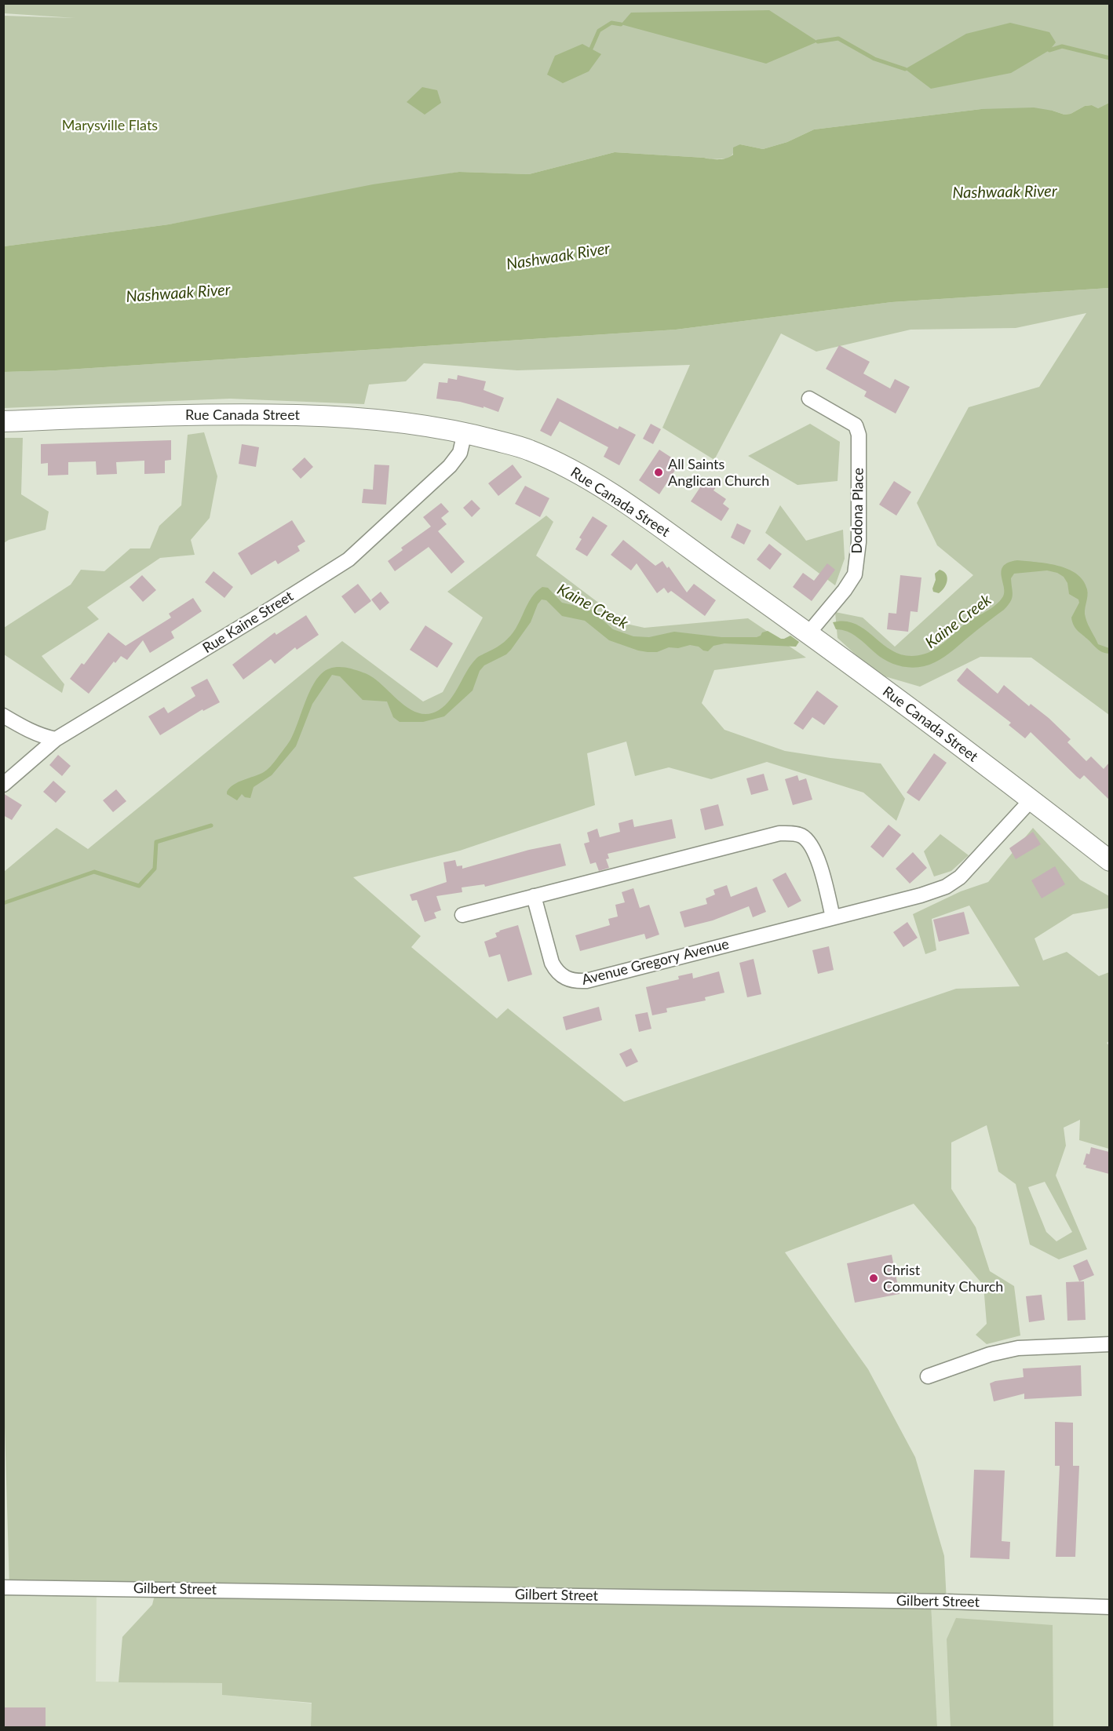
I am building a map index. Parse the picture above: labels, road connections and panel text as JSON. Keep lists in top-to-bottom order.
{
  "streets": {
    "main road": ["Rue Canada Street"],
    "street": [
      "Dodona Place",
      "Rue Kaine Street",
      "Avenue Gregory Avenue",
      "Gilbert Street"
    ]
  },
  "crossings": [
    ["Rue Canada Street", "Dodona Place"],
    ["Rue Canada Street", "Rue Kaine Street"],
    ["Rue Canada Street", "Avenue Gregory Avenue"]
  ],
  "water": ["Nashwaak River", "Kaine Creek"],
  "parks": ["Marysville Flats"],
  "places": ["All Saints Anglican Church", "Christ Community Church"]
}
